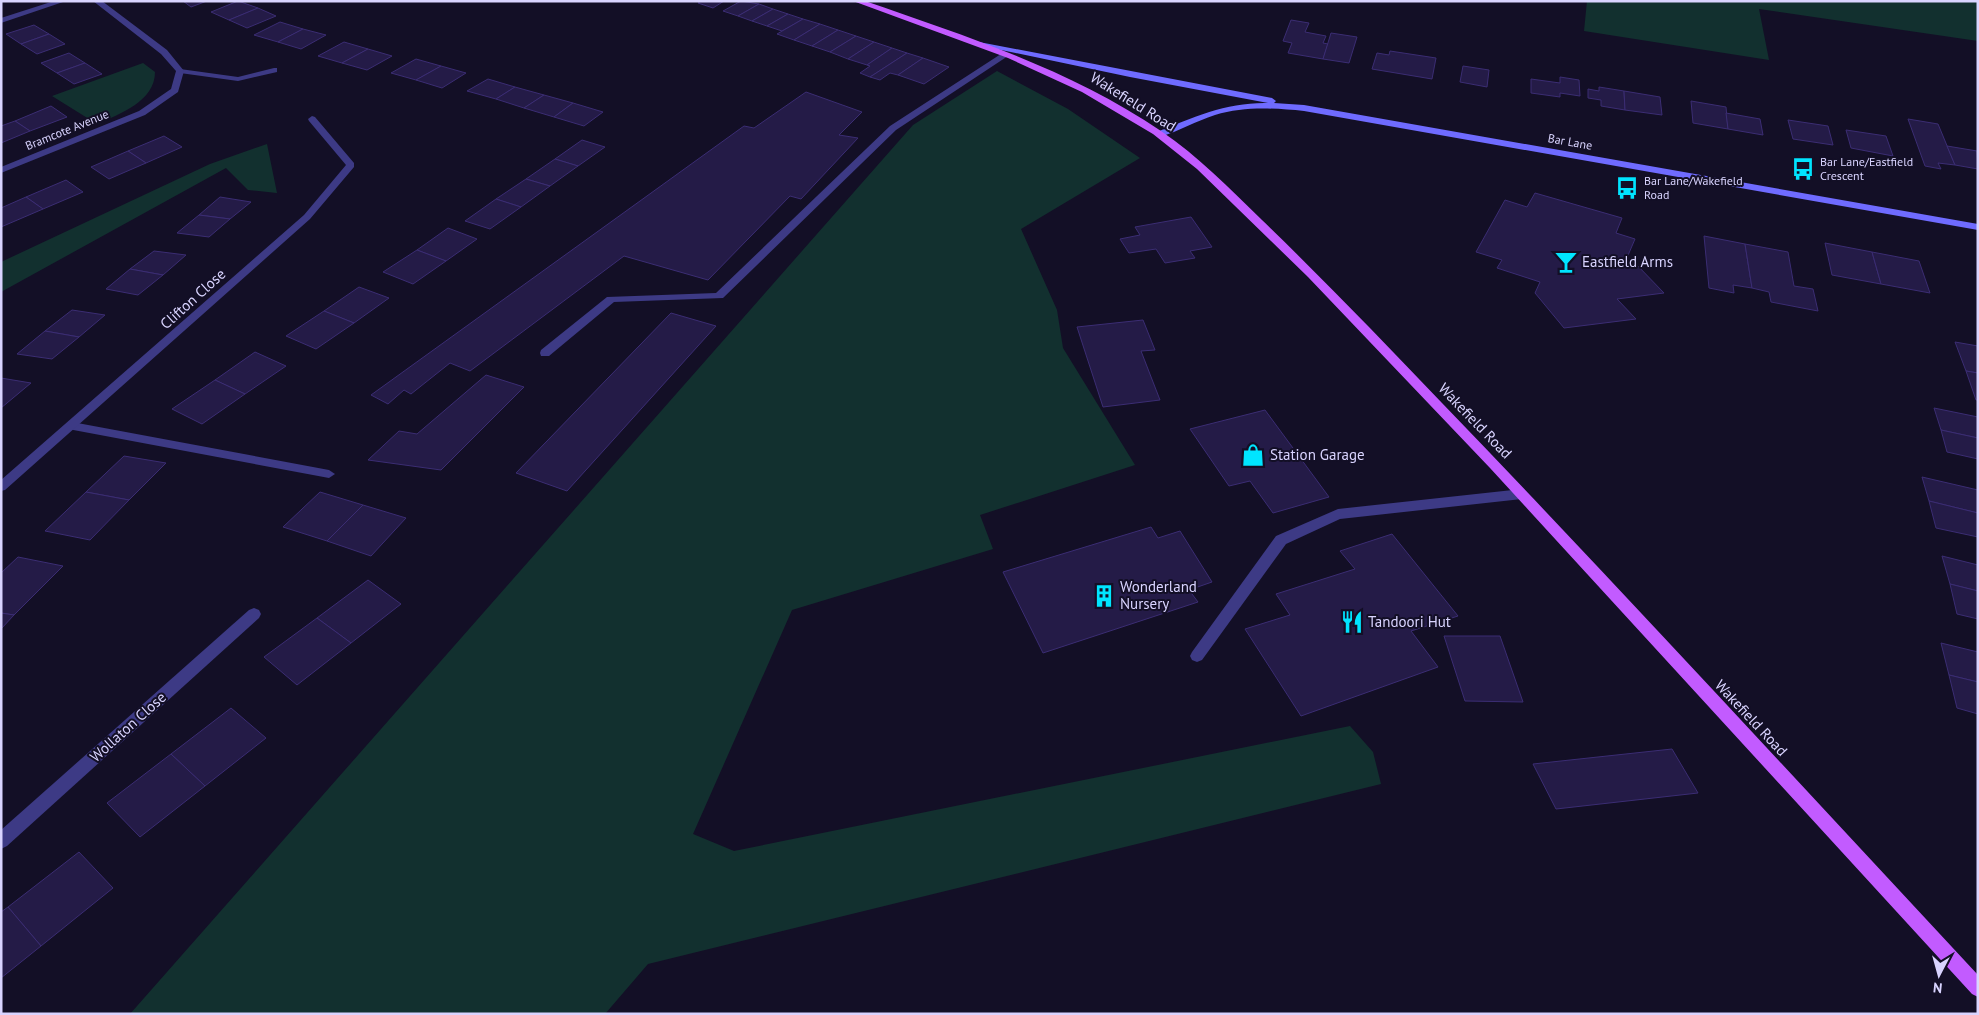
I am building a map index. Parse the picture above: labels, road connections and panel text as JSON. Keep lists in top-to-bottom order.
{
  "streets": {
    "main road": ["Wakefield Road", "Bar Lane"],
    "street": ["Bramcote Avenue", "Clifton Close", "Wollaton Close"]
  },
  "crossings": [
    ["Wakefield Road", "Bar Lane"]
  ],
  "places": {
    "bus stop": ["Bar Lane/Eastfield Crescent", "Bar Lane/Wakefield Road"],
    "bar": ["Eastfield Arms"],
    "shop": ["Station Garage"],
    "building": ["Wonderland Nursery"],
    "restaurant": ["Tandoori Hut"]
  },
  "north": "bottom"
}
